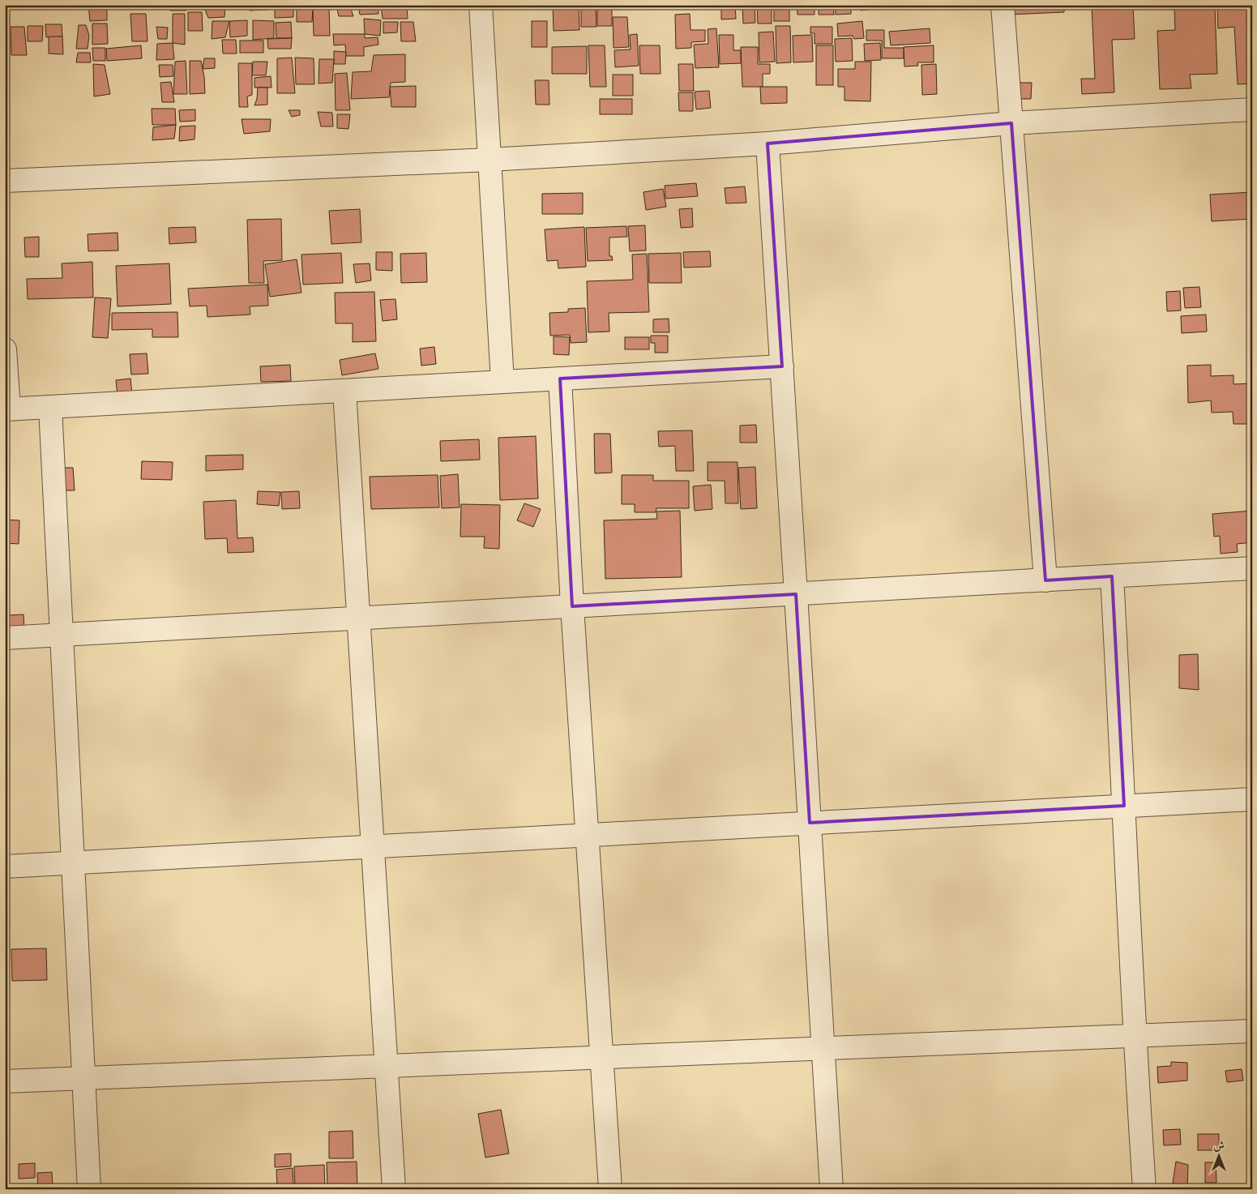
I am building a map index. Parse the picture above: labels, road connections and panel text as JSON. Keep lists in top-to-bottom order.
{
  "north": "top"
}
